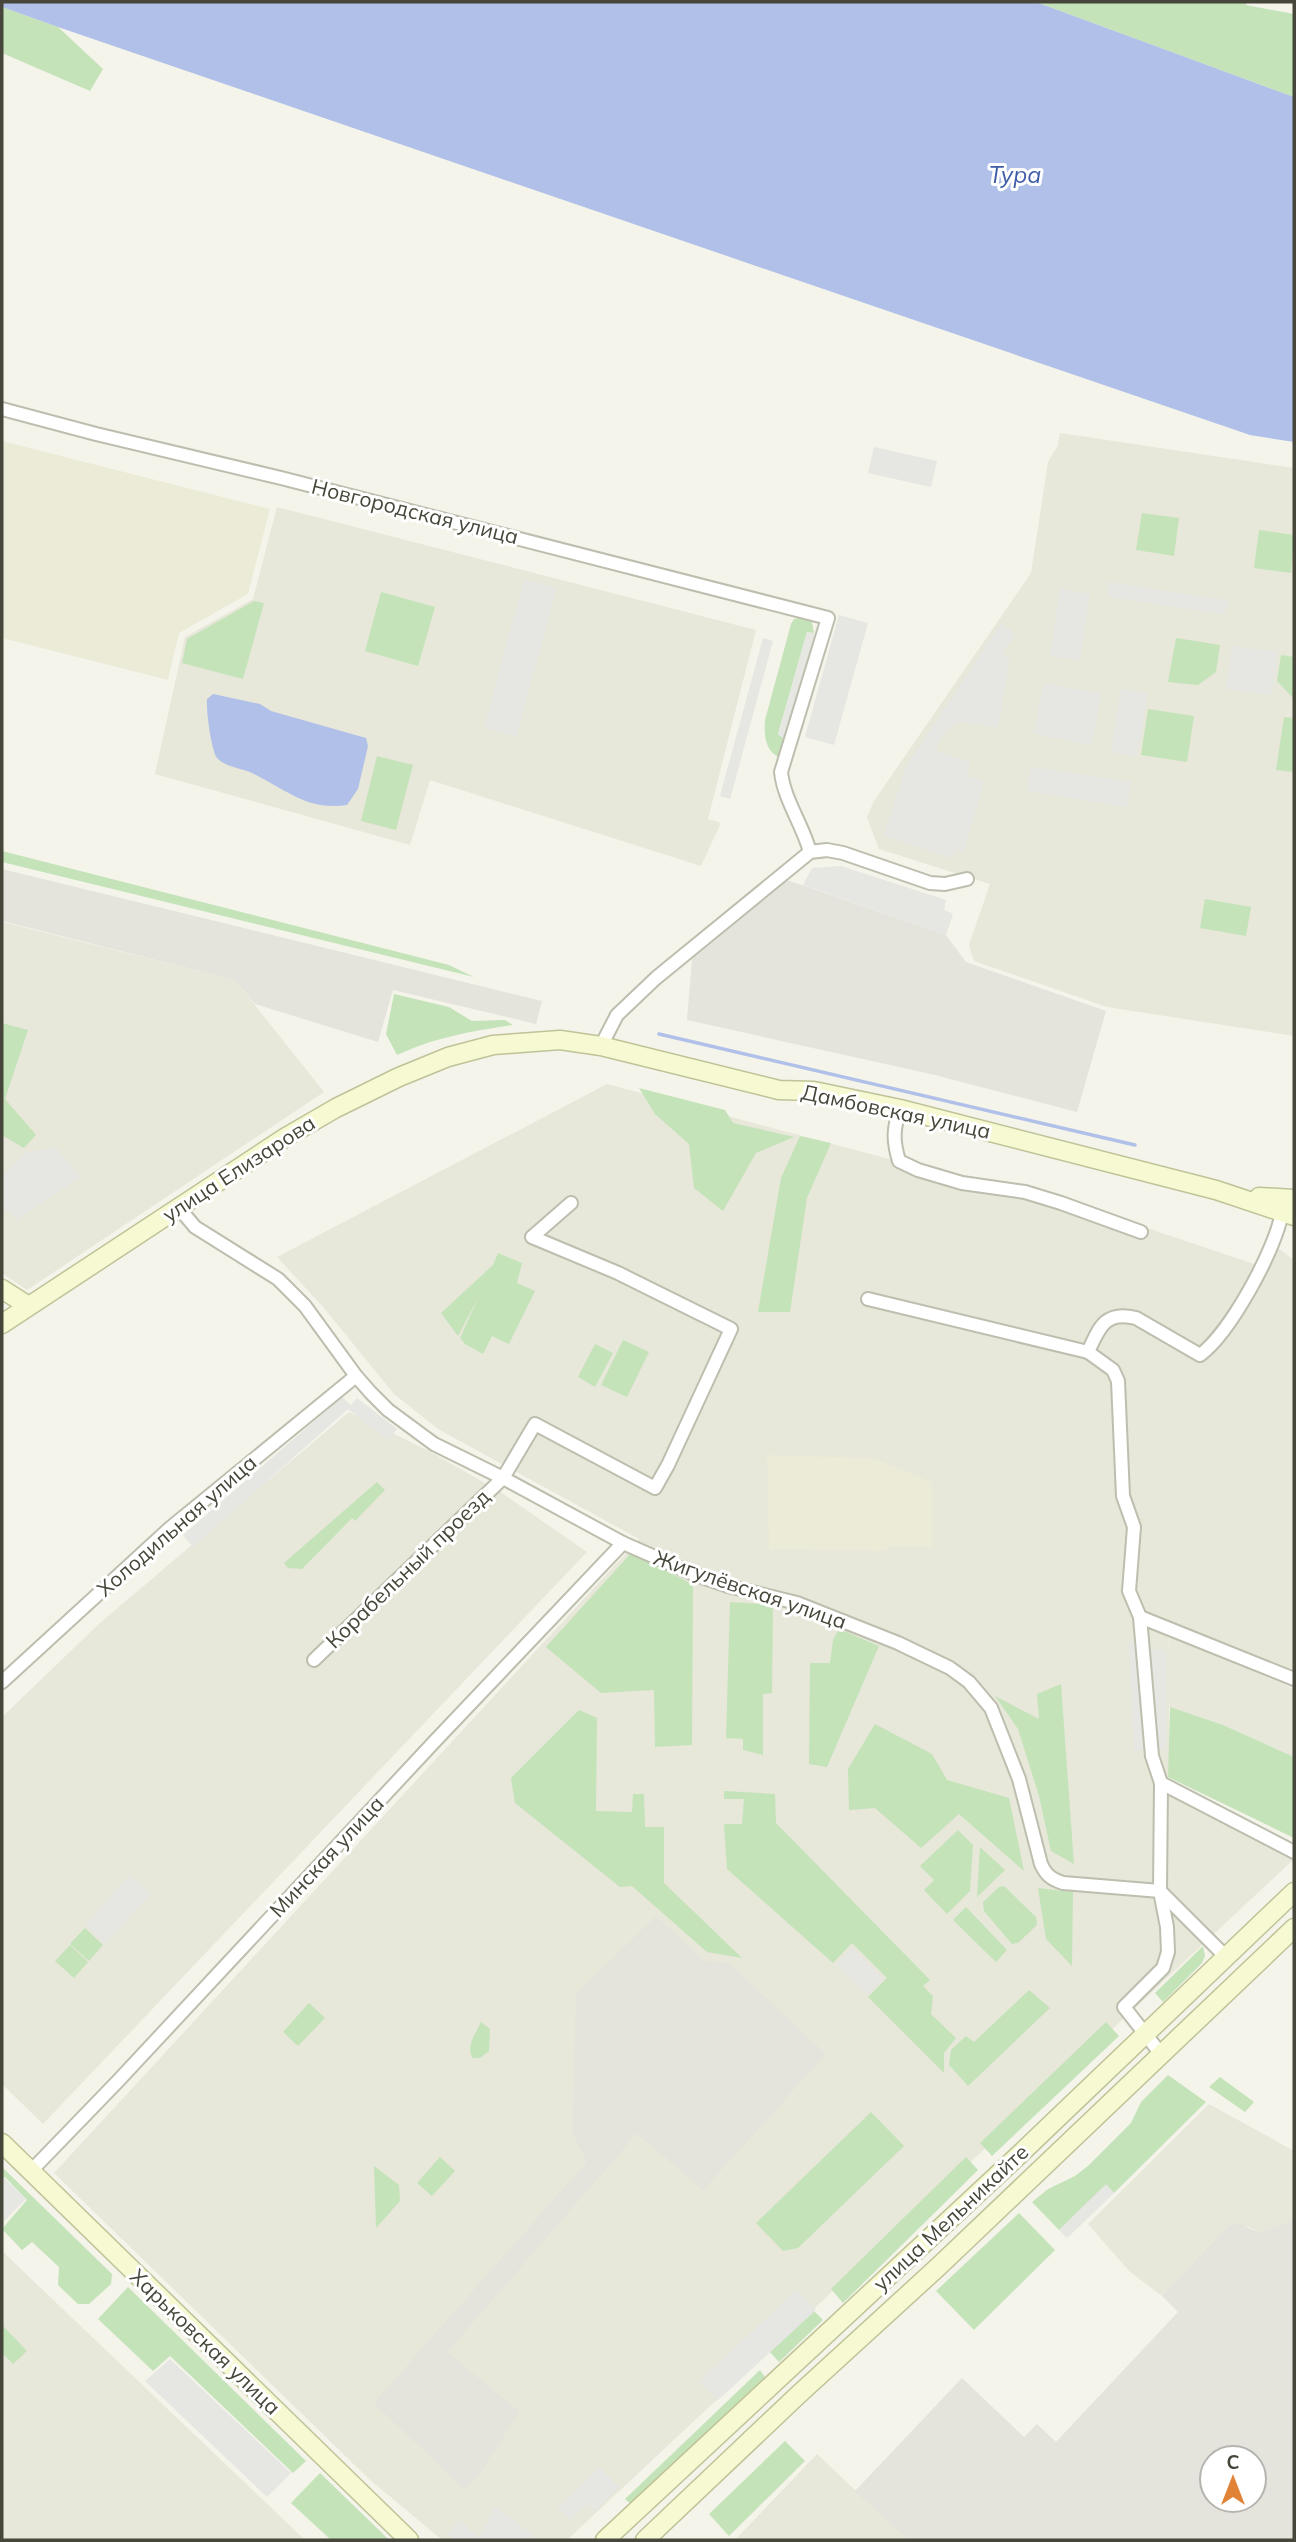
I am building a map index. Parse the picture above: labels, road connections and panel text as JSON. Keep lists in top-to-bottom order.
{
  "streets": {
    "street": [
      "Новгородская улица",
      "Дамбовская улица",
      "улица Елизарова",
      "Холодильная улица",
      "Корабельный проезд",
      "Жигулёвская улица",
      "Минская улица",
      "улица Мельникайте",
      "Харьковская улица"
    ]
  },
  "crossings": [
    ["Дамбовская улица", "улица Елизарова"],
    ["улица Елизарова", "Жигулёвская улица"],
    ["Холодильная улица", "Жигулёвская улица"],
    ["Корабельный проезд", "Жигулёвская улица"],
    ["Жигулёвская улица", "Минская улица"],
    ["Минская улица", "Харьковская улица"]
  ],
  "water": ["Тура"],
  "north": "top"
}
